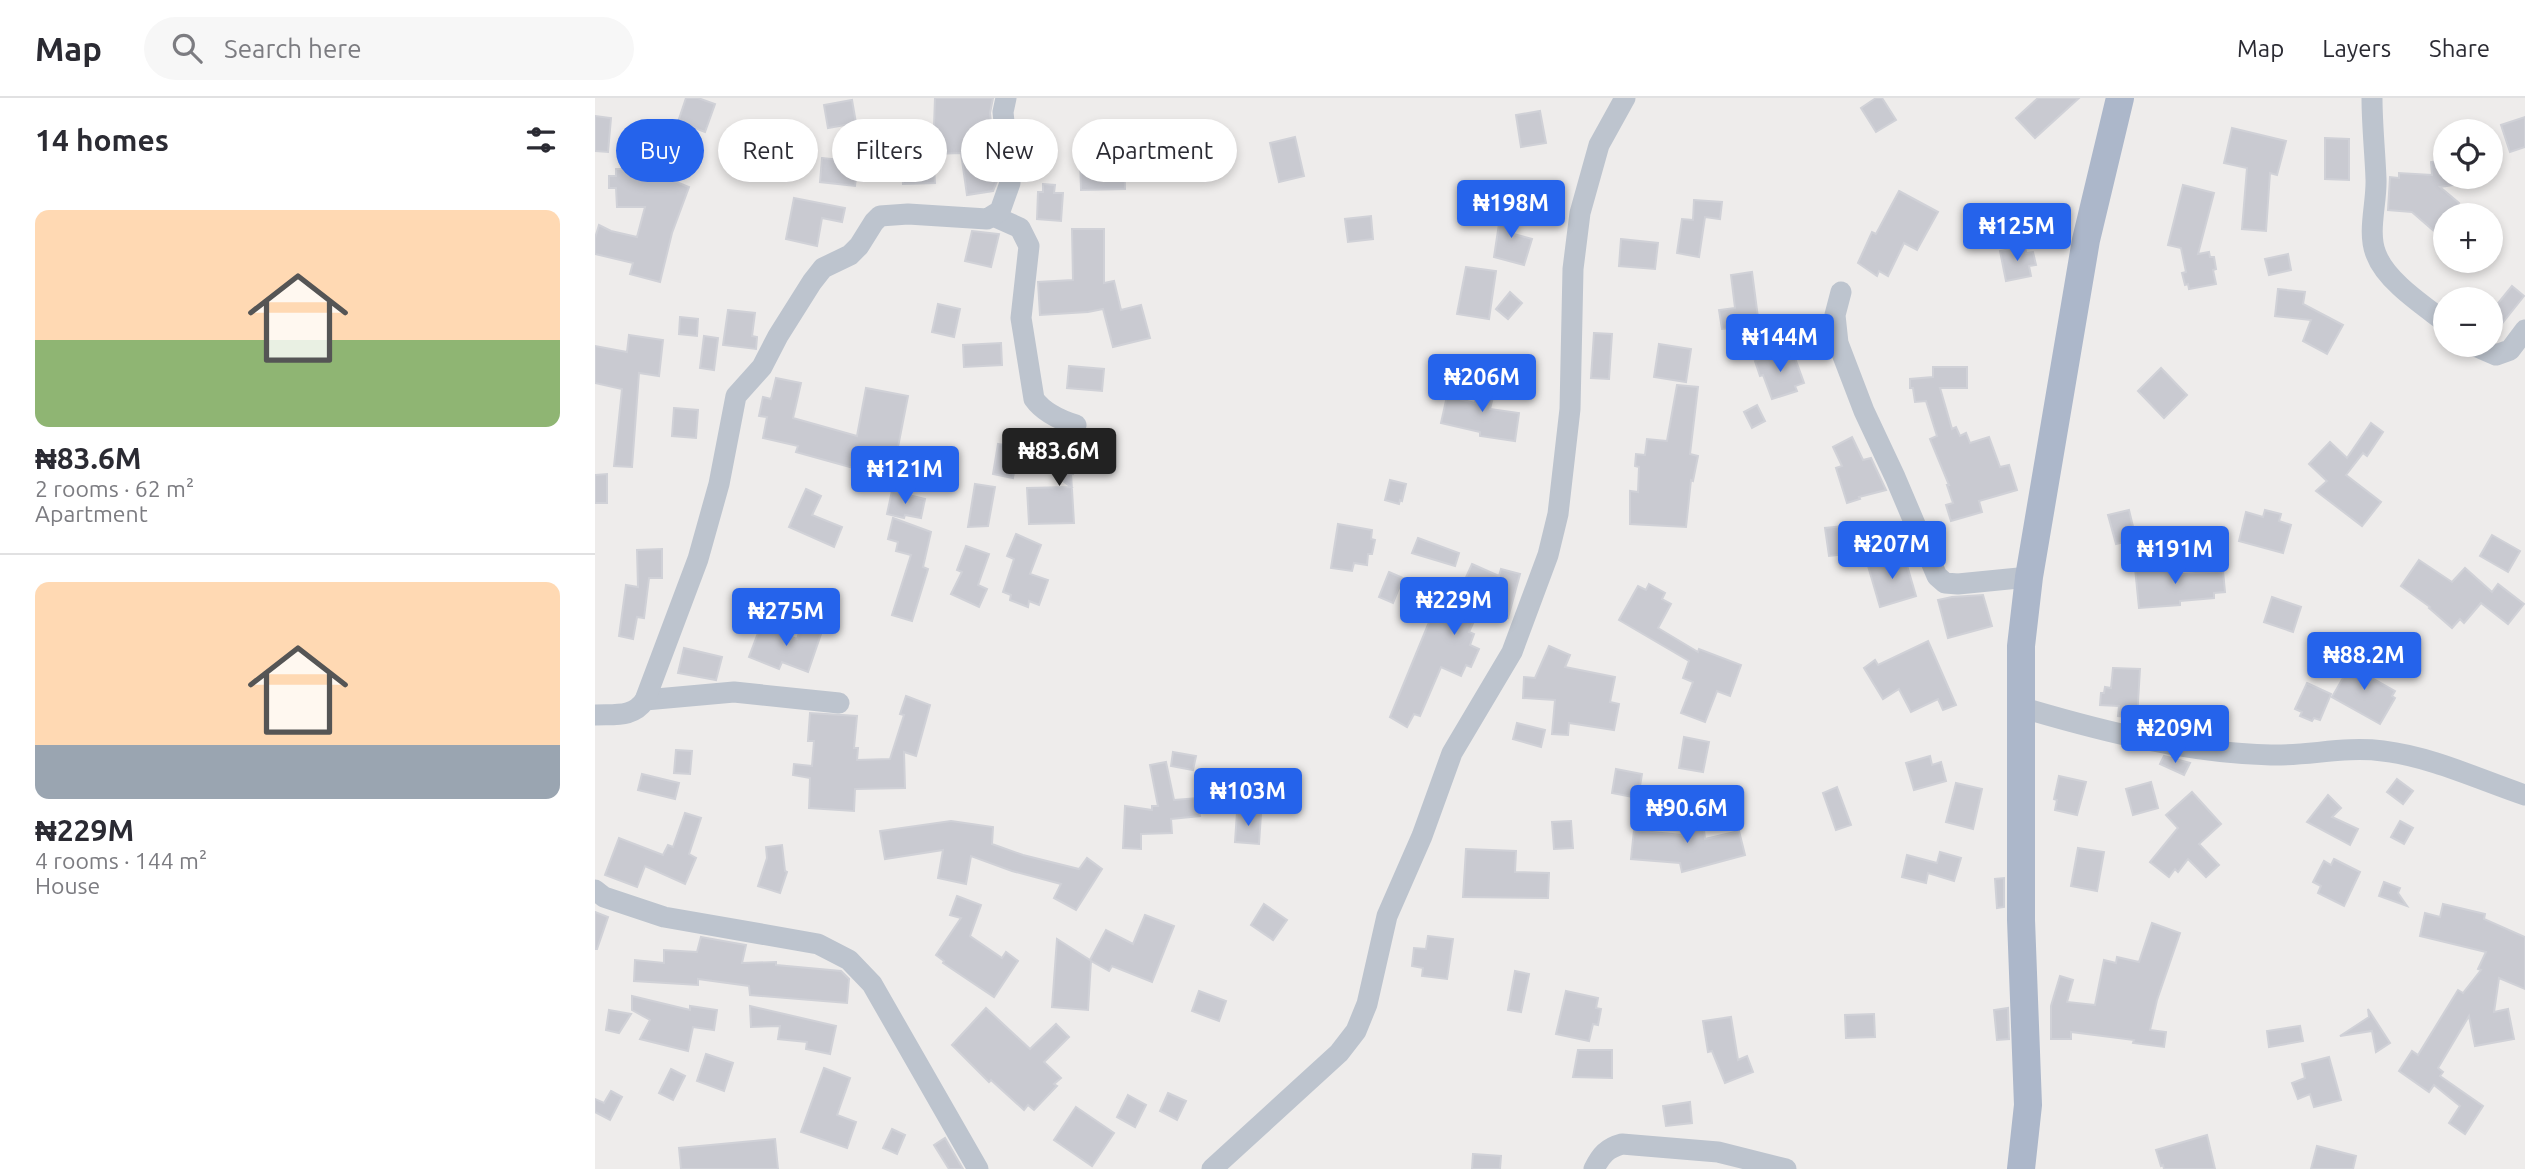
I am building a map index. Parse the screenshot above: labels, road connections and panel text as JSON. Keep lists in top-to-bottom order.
{
  "page": {
    "header": "Map",
    "search": "Search here",
    "nav": ["Map", "Layers", "Share"],
    "heading": "14 homes",
    "map_buttons": ["+", "−"],
    "chip": [
      "Buy",
      "Rent",
      "Filters",
      "New",
      "Apartment"
    ],
    "price": [
      "₦198M",
      "₦125M",
      "₦144M",
      "₦206M",
      "₦83.6M",
      "₦121M",
      "₦207M",
      "₦191M",
      "₦229M",
      "₦275M",
      "₦88.2M",
      "₦209M",
      "₦103M",
      "₦90.6M"
    ],
    "list": [
      {
        "name": "₦83.6M",
        "note": "2 rooms · 62 m² · Apartment"
      },
      {
        "name": "₦229M",
        "note": "4 rooms · 144 m² · House"
      }
    ]
  }
}
